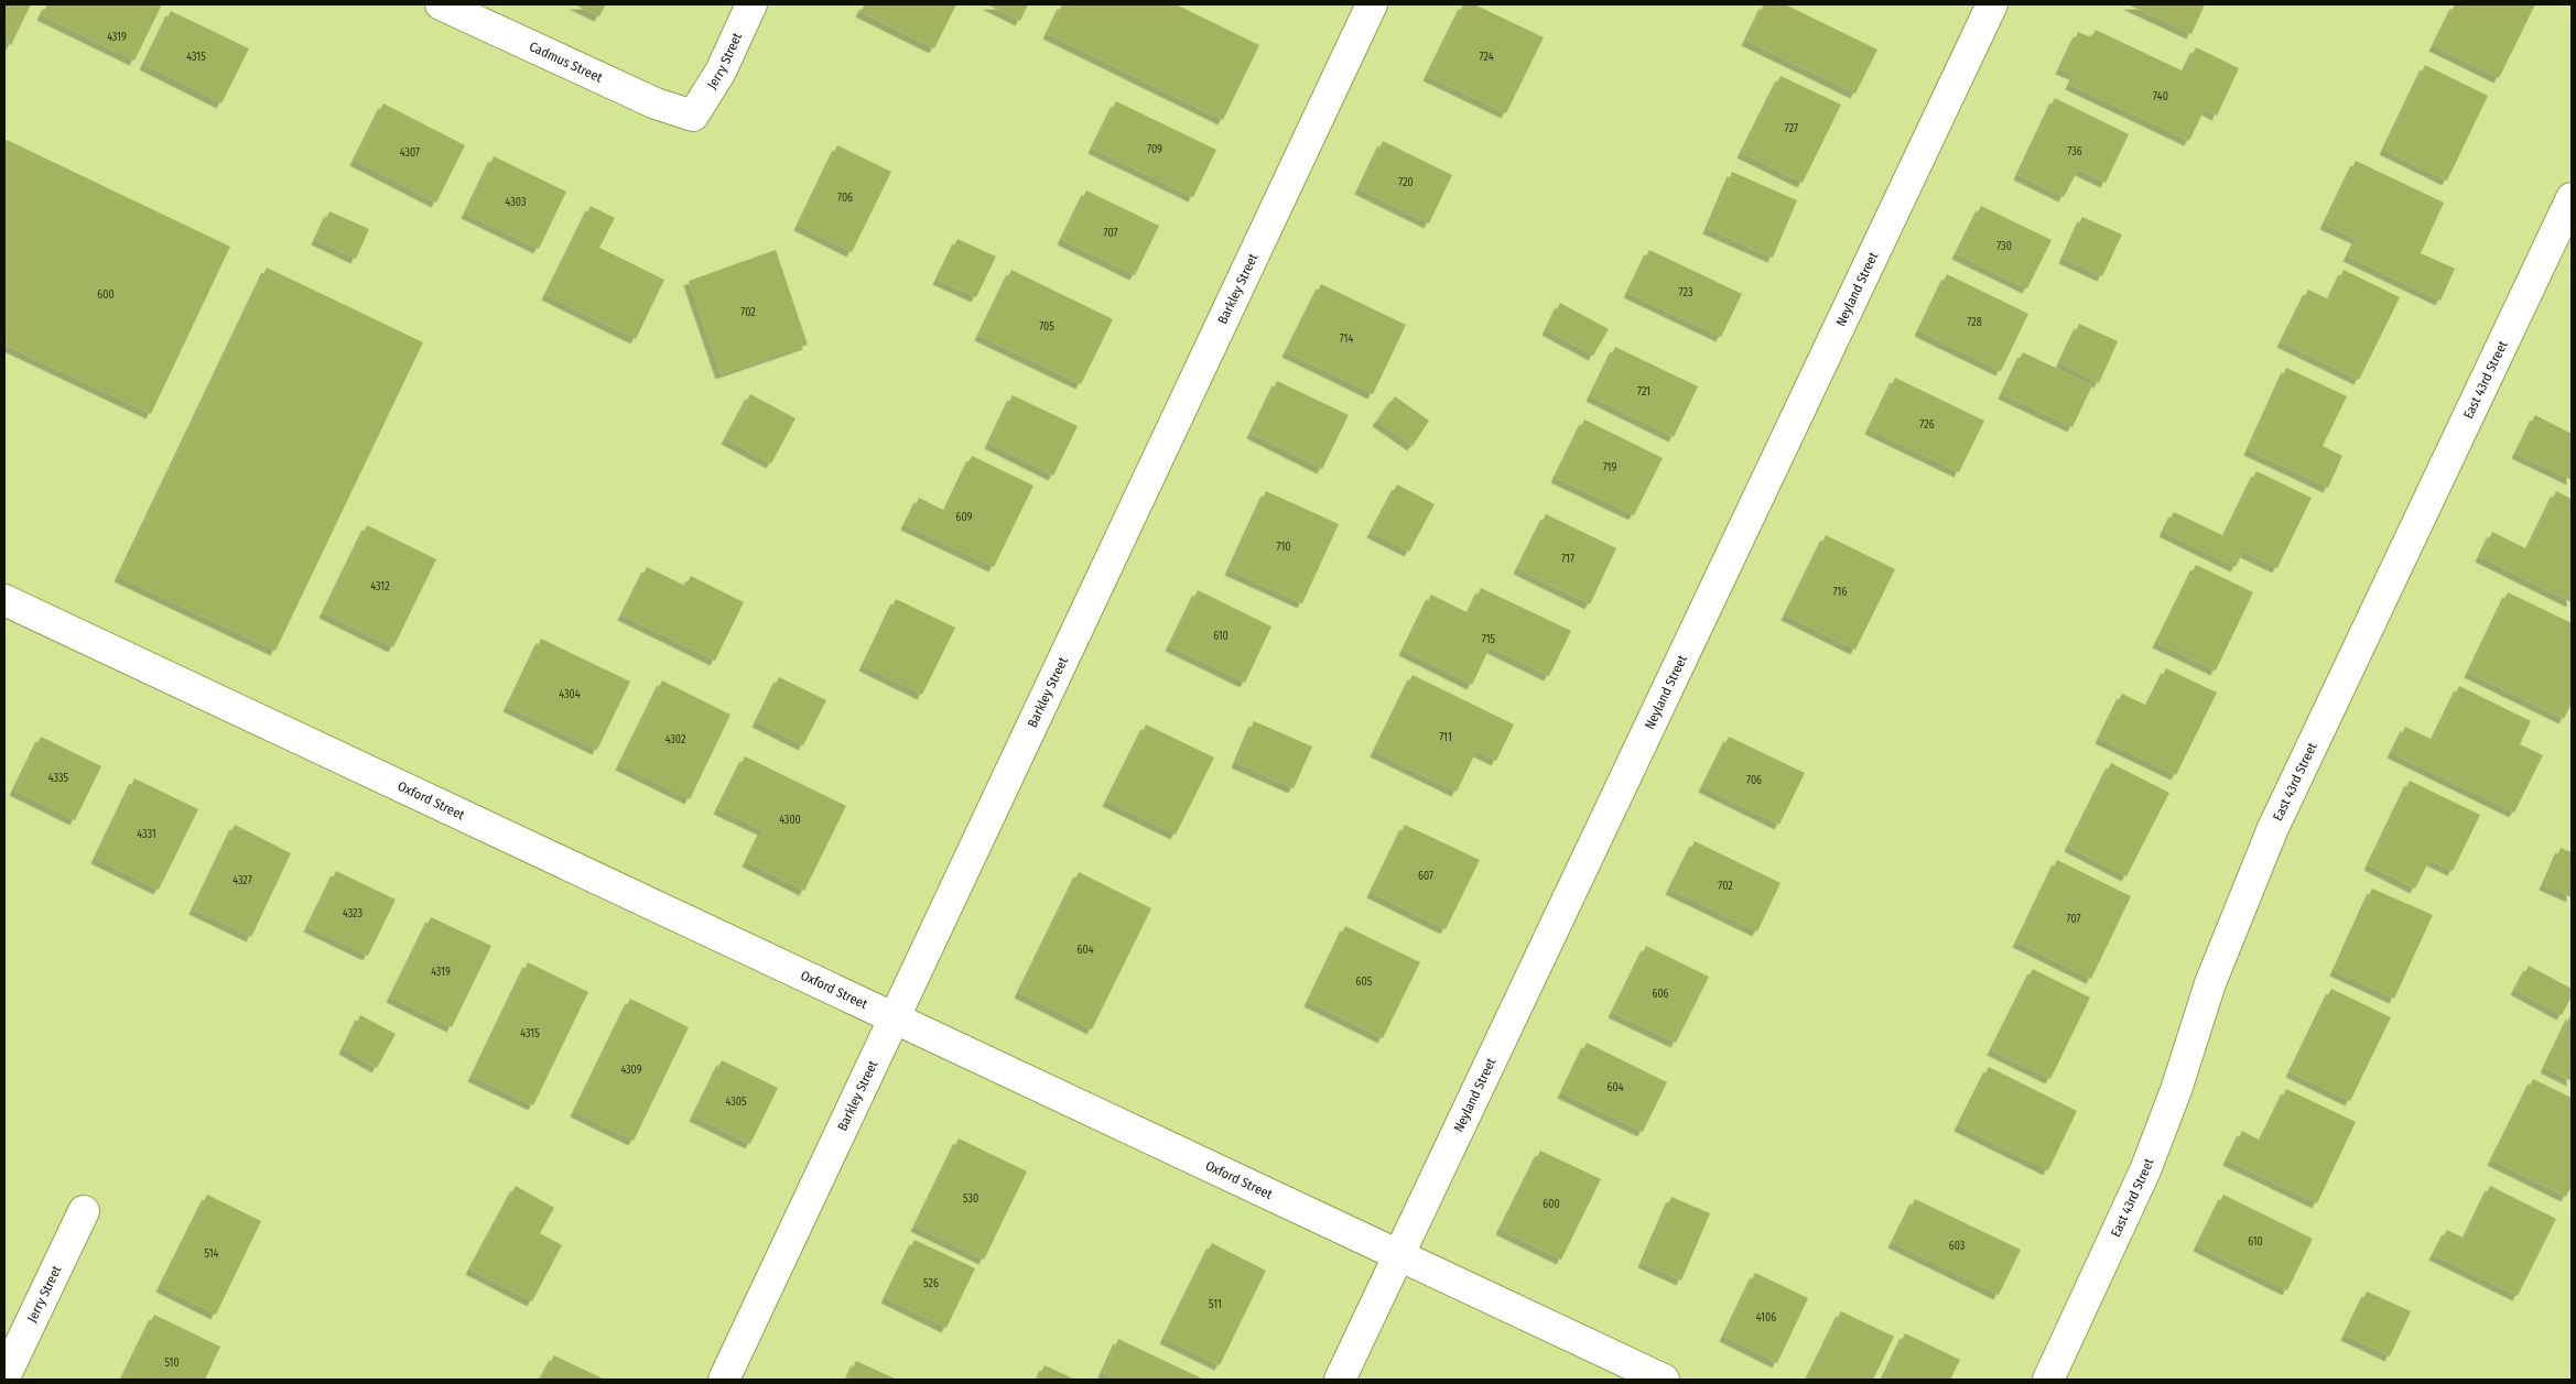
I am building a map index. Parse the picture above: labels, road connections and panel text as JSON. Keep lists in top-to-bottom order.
{
  "streets": {
    "street": [
      "Jerry Street",
      "Cadmus Street",
      "Barkley Street",
      "Neyland Street",
      "East 43rd Street",
      "Oxford Street"
    ]
  },
  "crossings": [
    ["Jerry Street", "Cadmus Street"],
    ["Barkley Street", "Oxford Street"],
    ["Neyland Street", "Oxford Street"]
  ],
  "house_numbers": [
    "4319",
    "4315",
    "724",
    "740",
    "727",
    "709",
    "736",
    "4307",
    "720",
    "706",
    "4303",
    "707",
    "730",
    "723",
    "600",
    "702",
    "728",
    "705",
    "714",
    "721",
    "726",
    "719",
    "609",
    "710",
    "717",
    "4312",
    "716",
    "610",
    "715",
    "4304",
    "711",
    "4302",
    "4335",
    "706",
    "4300",
    "4331",
    "607",
    "4327",
    "702",
    "4323",
    "707",
    "604",
    "4319",
    "605",
    "606",
    "4315",
    "4309",
    "604",
    "4305",
    "530",
    "600",
    "610",
    "603",
    "514",
    "526",
    "511",
    "4106",
    "510"
  ]
}
